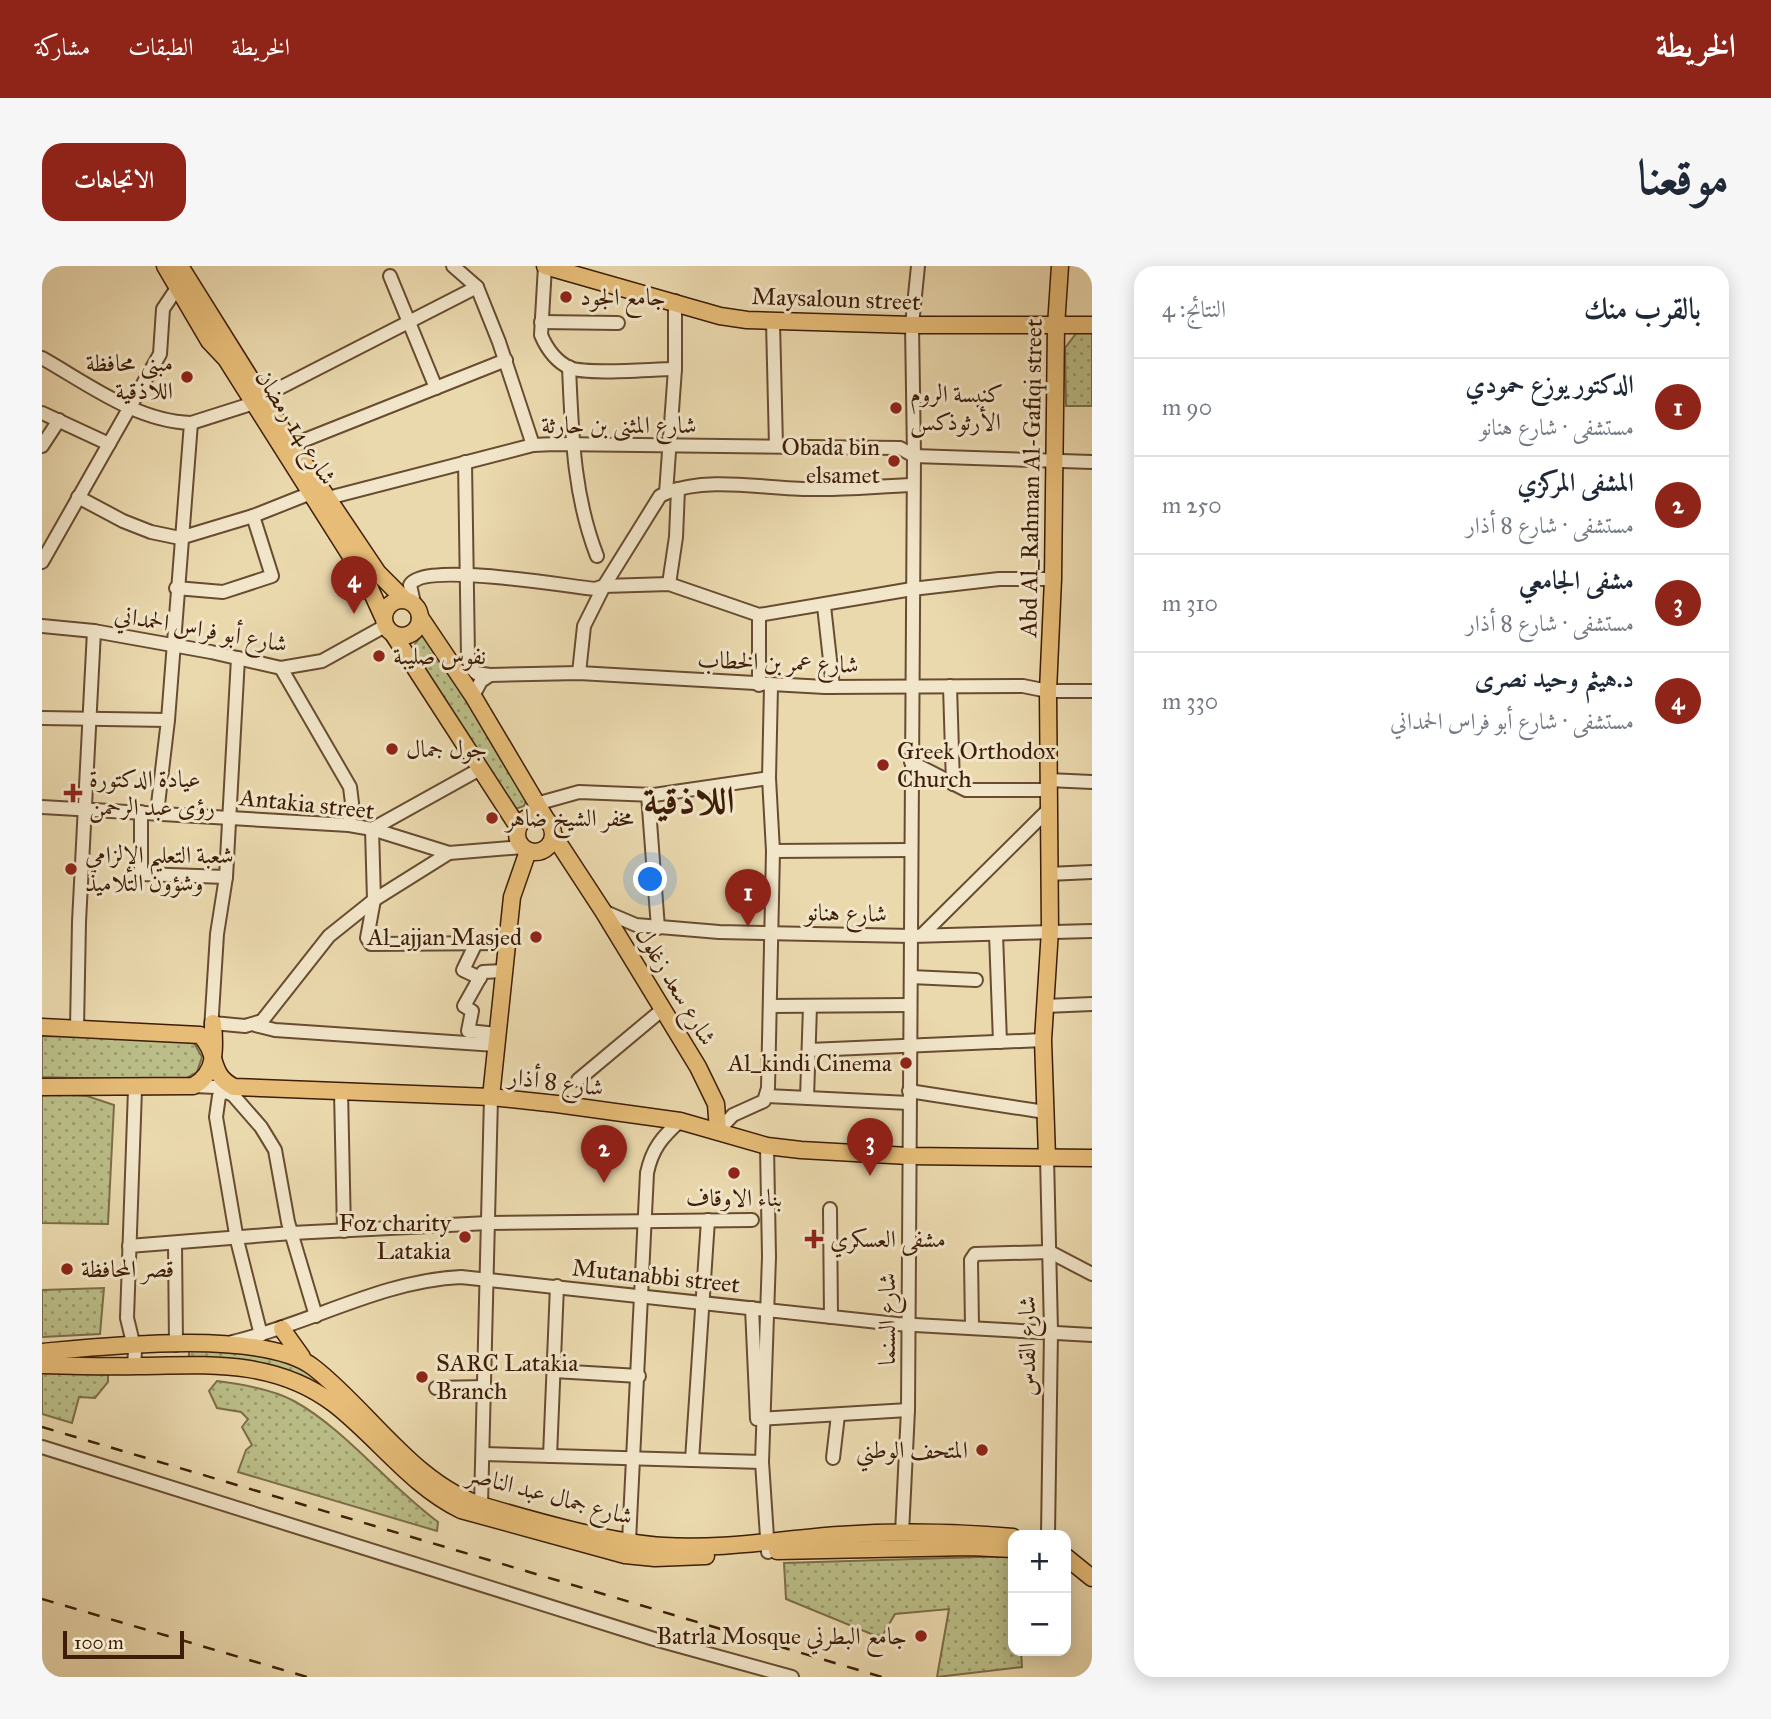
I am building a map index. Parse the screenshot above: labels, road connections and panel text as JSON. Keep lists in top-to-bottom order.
{
  "streets": {
    "main road": [
      "Maysaloun street",
      "شارع 14 رمضان",
      "Abd Al_Rahman Al-Gafiqi street",
      "شارع سعد زغلول",
      "شارع 8 أذار",
      "شارع جمال عبد الناصر"
    ],
    "street": [
      "شارع المثنى بن حارثة",
      "شارع أبو فراس الحمداني",
      "شارع عمر بن الخطاب",
      "Antakia street",
      "شارع هنانو",
      "Mutanabbi street",
      "شارع السنما",
      "شارع القدس"
    ]
  },
  "crossings": [
    ["Maysaloun street", "Abd Al_Rahman Al-Gafiqi street"],
    ["Maysaloun street", "شارع السنما"],
    ["شارع المثنى بن حارثة", "شارع 14 رمضان"],
    ["شارع المثنى بن حارثة", "Abd Al_Rahman Al-Gafiqi street"],
    ["شارع المثنى بن حارثة", "شارع السنما"],
    ["شارع 14 رمضان", "شارع أبو فراس الحمداني"],
    ["Abd Al_Rahman Al-Gafiqi street", "شارع عمر بن الخطاب"],
    ["شارع عمر بن الخطاب", "شارع السنما"],
    ["Antakia street", "شارع سعد زغلول"],
    ["شارع هنانو", "شارع سعد زغلول"],
    ["شارع هنانو", "شارع السنما"],
    ["شارع سعد زغلول", "شارع 8 أذار"],
    ["شارع 8 أذار", "شارع السنما"],
    ["شارع 8 أذار", "شارع القدس"],
    ["Mutanabbi street", "شارع السنما"],
    ["Mutanabbi street", "شارع القدس"],
    ["Mutanabbi street", "شارع جمال عبد الناصر"],
    ["شارع السنما", "شارع جمال عبد الناصر"]
  ],
  "districts": ["اللاذقية"],
  "places": {
    "other": [
      "جامع الجود",
      "مبنى محافظة اللاذقية",
      "كنيسة الروم الأرثوذكس",
      "Obada bin elsamet",
      "نفوس صليبة",
      "جول جمال",
      "Greek Orthodox Church",
      "مخفر الشيخ ضاهر",
      "شعبة التعليم الإلزامي وشؤون التلاميذ",
      "Al_ajjan Masjed",
      "Al_kindi Cinema",
      "بناء الاوقاف",
      "Foz charity Latakia",
      "قصر المحافظة",
      "SARC Latakia Branch",
      "المتحف الوطني",
      "Batrla Mosque جامع البطرني"
    ],
    "health": ["عيادة الدكتورة رؤى عبد الرحمن", "مشفى العسكري"]
  },
  "scale_bar": "100 m",
  "page": {
    "header": "الخريطة",
    "nav": ["الخريطة", "الطبقات", "مشاركة"],
    "title": "موقعنا",
    "buttons": "الاتجاهات",
    "heading": ["بالقرب منك", "النتائج: 4"],
    "list": [
      {
        "mark": "1",
        "name": "الدكتور يوزع حمودي",
        "note": "مستشفى · شارع هنانو",
        "value": "90 m"
      },
      {
        "mark": "2",
        "name": "المشفى المركزي",
        "note": "مستشفى · شارع 8 أذار",
        "value": "250 m"
      },
      {
        "mark": "3",
        "name": "مشفى الجامعي",
        "note": "مستشفى · شارع 8 أذار",
        "value": "310 m"
      },
      {
        "mark": "4",
        "name": "د.هيثم وحيد نصرى",
        "note": "مستشفى · شارع أبو فراس الحمداني",
        "value": "330 m"
      }
    ],
    "pins": [
      "4",
      "1",
      "3",
      "2"
    ],
    "map_buttons": ["+", "−"],
    "scale": "100 m"
  }
}
